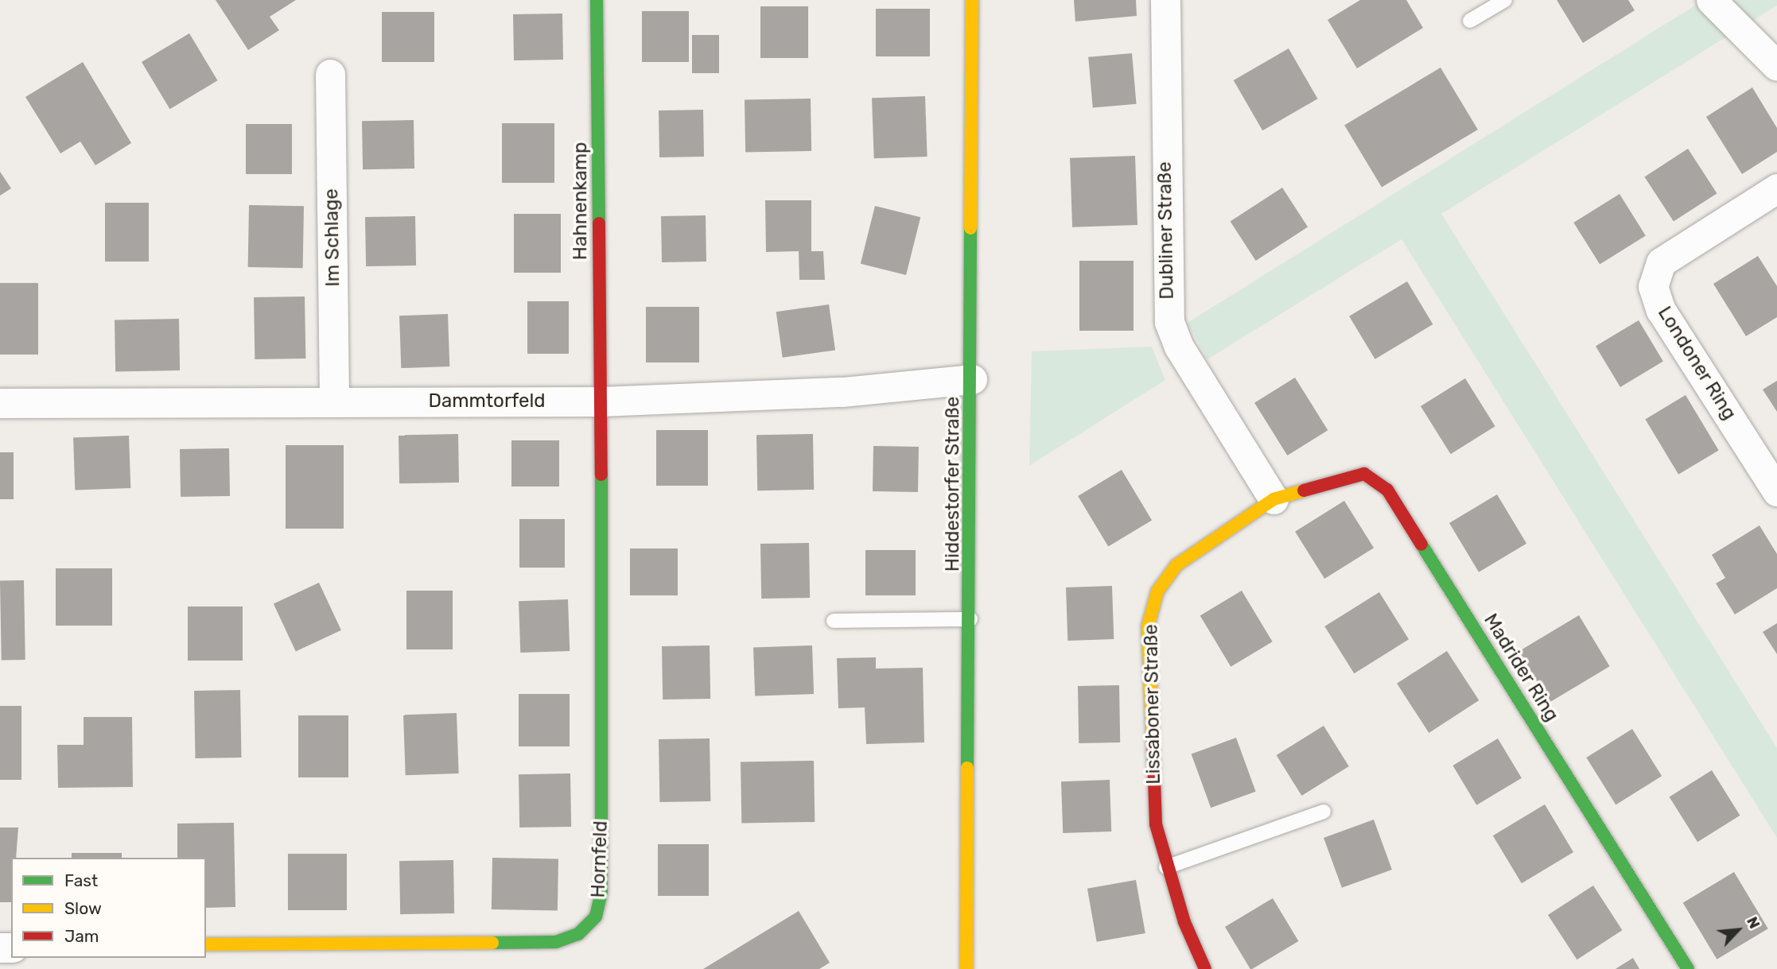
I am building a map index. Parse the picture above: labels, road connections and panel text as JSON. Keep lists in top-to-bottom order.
{
  "streets": {
    "street": [
      "Hahnenkamp",
      "Dubliner Straße",
      "Im Schlage",
      "Londoner Ring",
      "Dammtorfeld",
      "Hiddestorfer Straße",
      "Madrider Ring",
      "Lissaboner Straße",
      "Hornfeld"
    ]
  },
  "crossings": [
    ["Hahnenkamp", "Dammtorfeld"],
    ["Hahnenkamp", "Hornfeld"],
    ["Dubliner Straße", "Madrider Ring"],
    ["Dubliner Straße", "Lissaboner Straße"],
    ["Im Schlage", "Dammtorfeld"],
    ["Dammtorfeld", "Hiddestorfer Straße"],
    ["Dammtorfeld", "Hornfeld"],
    ["Madrider Ring", "Lissaboner Straße"]
  ],
  "legend": ["Fast", "Slow", "Jam"],
  "north": "top right"
}
